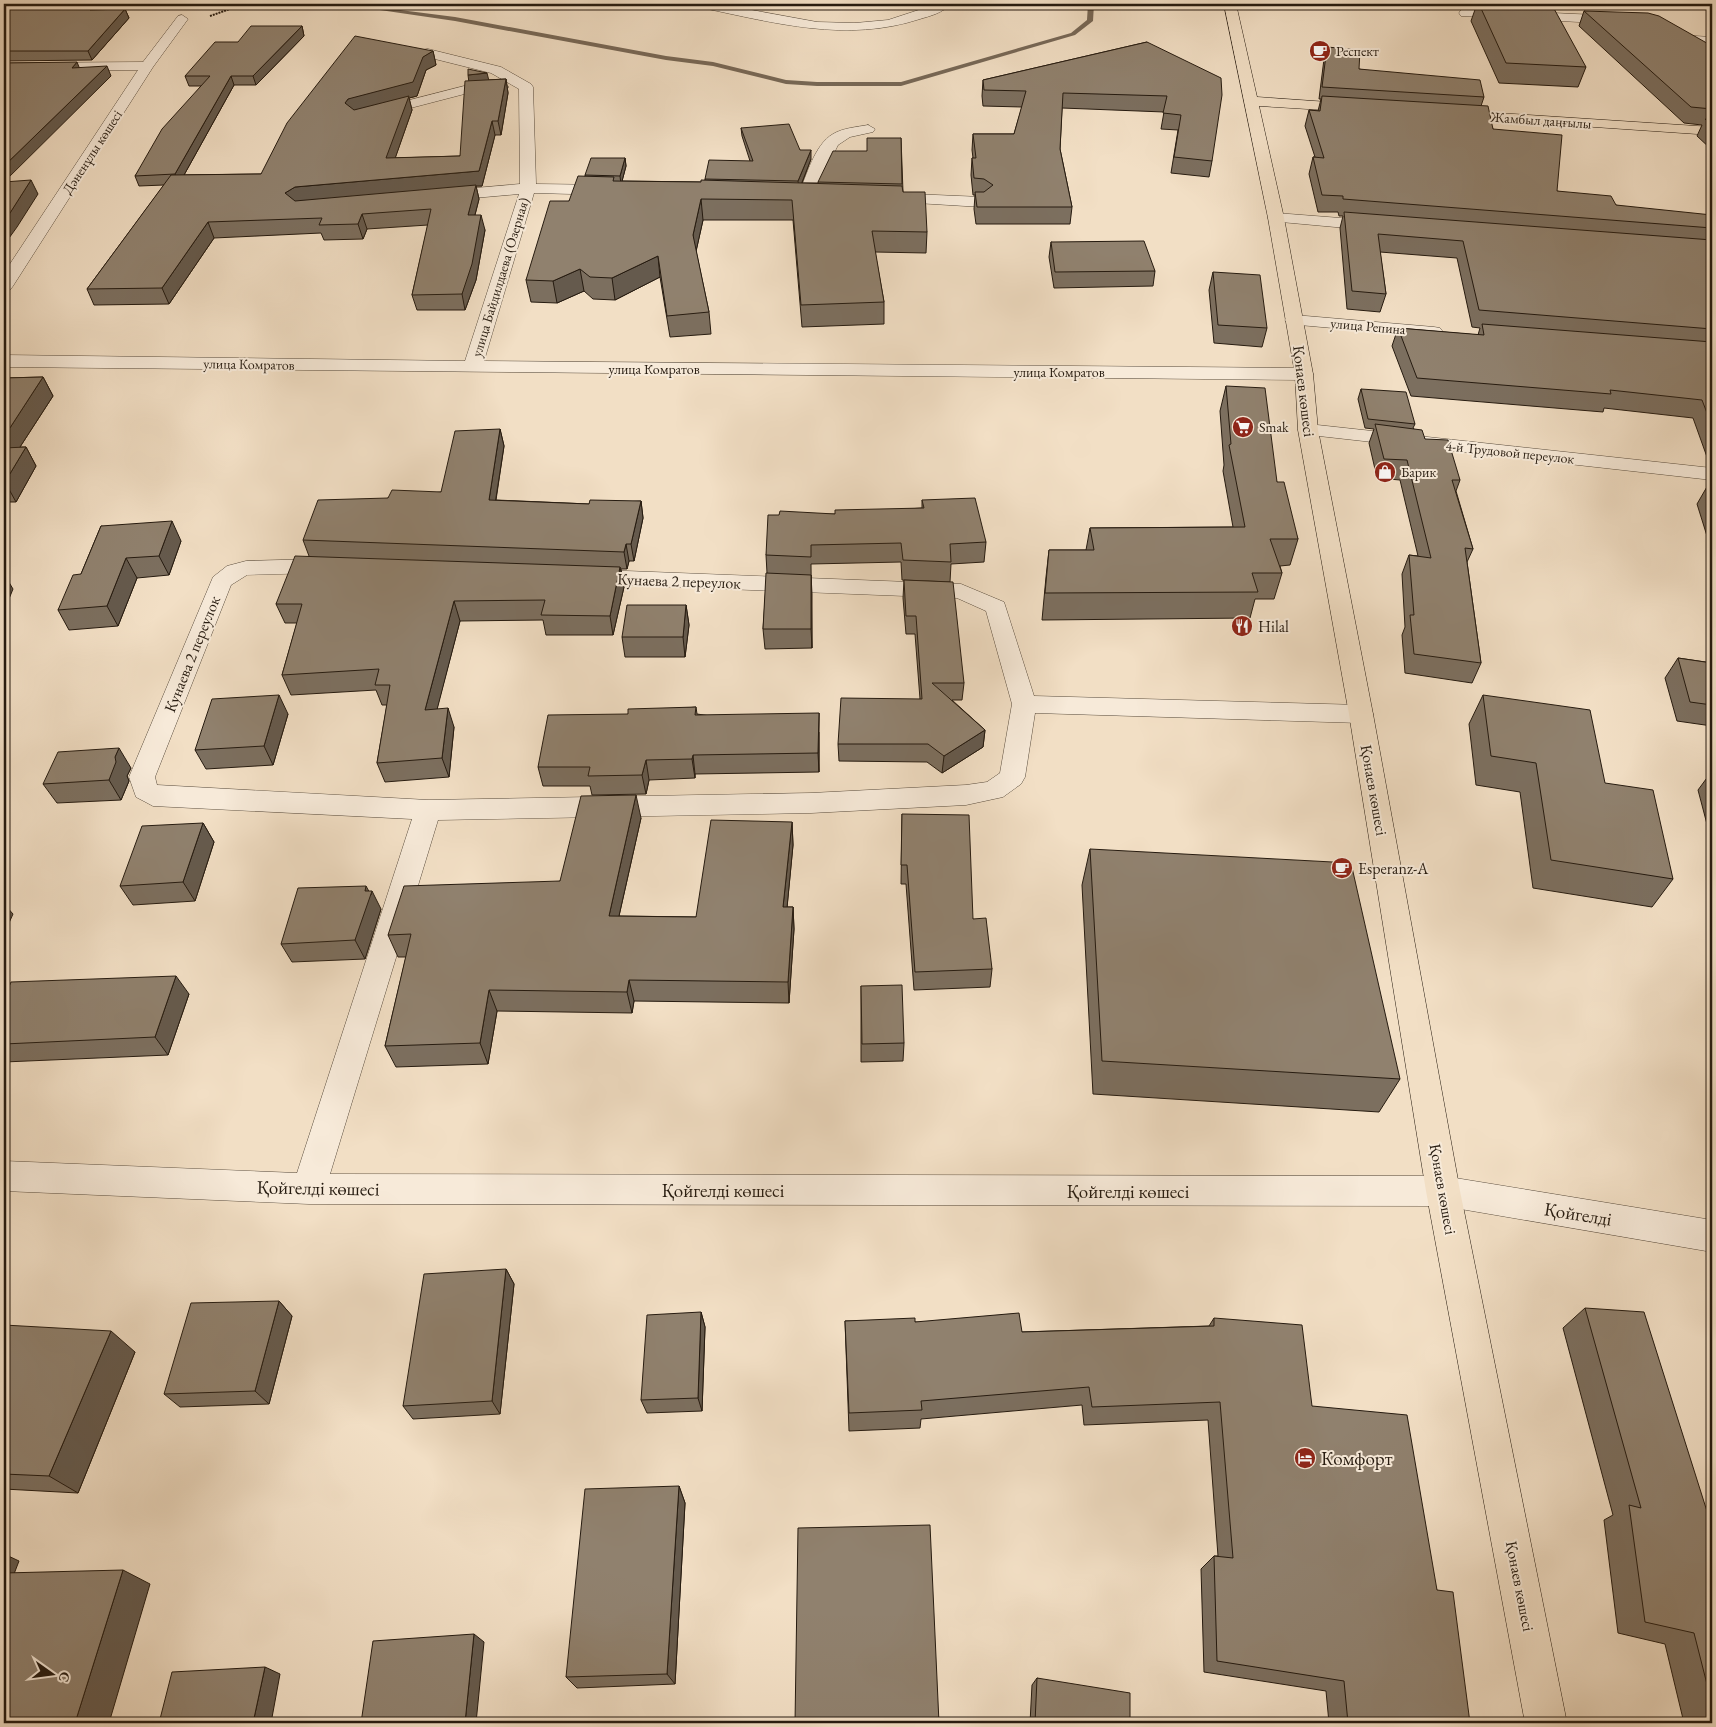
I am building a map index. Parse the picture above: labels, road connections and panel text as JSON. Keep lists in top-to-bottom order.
{
  "streets": {
    "main road": ["Жамбыл даңғылы", "Қонаев көшесі"],
    "street": [
      "Дәненұлы көшесі",
      "улица Байдилдаева (Озерная)",
      "улица Репина",
      "улица Комратов",
      "4-й Трудовой переулок",
      "Кунаева 2 переулок",
      "Қойгелді көшесі",
      "Қойгелді"
    ]
  },
  "crossings": [
    ["улица Байдилдаева (Озерная)", "улица Комратов"],
    ["улица Репина", "Қонаев көшесі"],
    ["улица Комратов", "Қонаев көшесі"],
    ["Қонаев көшесі", "4-й Трудовой переулок"],
    ["Қонаев көшесі", "Қойгелді көшесі"],
    ["Қонаев көшесі", "Қойгелді"],
    ["Қойгелді көшесі", "Қойгелді"]
  ],
  "places": {
    "cafe": ["Респект", "Esperanz-A"],
    "supermarket": ["Smak"],
    "shop": ["Барик"],
    "restaurant": ["Hilal"],
    "hotel": ["Комфорт"]
  },
  "north": "right"
}
